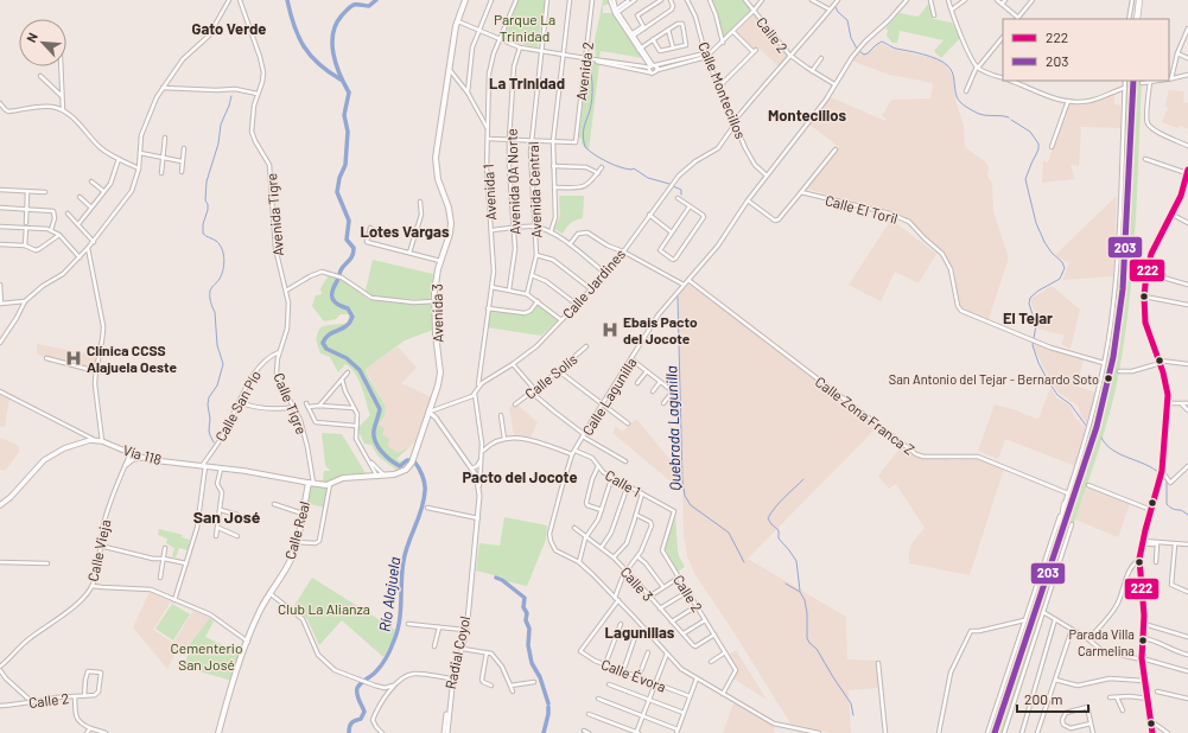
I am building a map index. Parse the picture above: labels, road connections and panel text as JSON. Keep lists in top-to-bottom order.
{
  "streets": {
    "main road": ["Avenida 3", "Vía 118", "Calle Real"],
    "street": [
      "Calle 2",
      "Avenida 2",
      "Calle Montecillos",
      "Avenida 0A Norte",
      "Avenida Central",
      "Avenida 1",
      "Calle El Toril",
      "Avenida Tigre",
      "Calle Jardines",
      "Calle Solís",
      "Calle Lagunilla",
      "Calle Tigre",
      "Calle San Pío",
      "Calle Zona Franca Z",
      "Calle 1",
      "Calle Vieja",
      "Calle 3",
      "Radial Coyol",
      "Calle Évora"
    ]
  },
  "crossings": [
    ["Calle 2", "Calle Jardines"],
    ["Calle 2", "Calle Lagunilla"],
    ["Calle 2", "Calle 1"],
    ["Calle 2", "Calle 3"],
    ["Calle Montecillos", "Calle Jardines"],
    ["Calle Montecillos", "Calle Lagunilla"],
    ["Avenida 1", "Calle Jardines"],
    ["Avenida Tigre", "Calle Tigre"],
    ["Avenida Tigre", "Calle San Pío"],
    ["Avenida 3", "Calle Tigre"],
    ["Avenida 3", "Vía 118"],
    ["Avenida 3", "Calle Real"],
    ["Avenida 3", "Radial Coyol"],
    ["Calle Lagunilla", "Calle Zona Franca Z"],
    ["Calle Lagunilla", "Calle 1"],
    ["Calle Lagunilla", "Calle Évora"],
    ["Calle Tigre", "Calle San Pío"],
    ["Calle Tigre", "Vía 118"],
    ["Calle Tigre", "Calle Real"],
    ["Calle San Pío", "Vía 118"],
    ["Vía 118", "Calle Real"],
    ["Vía 118", "Calle Vieja"]
  ],
  "districts": [
    "Gato Verde",
    "La Trinidad",
    "Montecillos",
    "Lotes Vargas",
    "El Tejar",
    "Pacto del Jocote",
    "San José",
    "Lagunillas"
  ],
  "water": ["Quebrada Lagunilla", "Río Alajuela"],
  "parks": ["Parque La Trinidad", "Club La Alianza", "Cementerio San José"],
  "places": {
    "hospital": ["Ebais Pacto del Jocote", "Clínica CCSS Alajuela Oeste"],
    "other": ["San Antonio del Tejar - Bernardo Soto", "Parada Villa Carmelina"]
  },
  "lines": ["transit line 203", "transit line 222"],
  "legend": ["222", "203"],
  "scale_bar": "200 m",
  "north": "top left"
}
